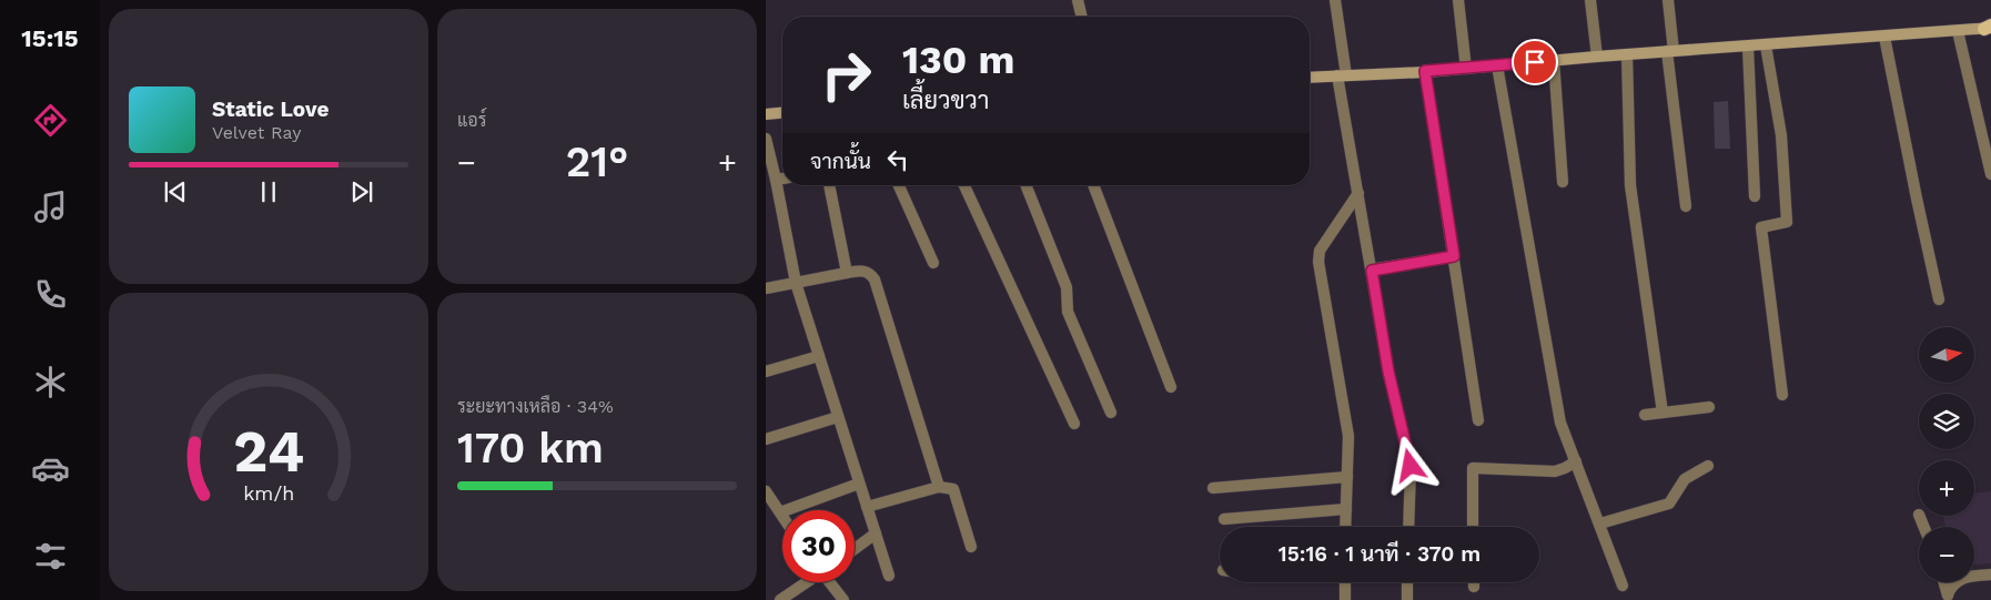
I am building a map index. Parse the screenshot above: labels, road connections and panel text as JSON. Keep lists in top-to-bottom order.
{
  "north": "right",
  "page": {
    "tabs": "15:15",
    "tile": [
      "แอร์",
      ["ระยะทางเหลือ · 34%", "170 km"]
    ],
    "turn": ["130 m", "เลี้ยวขวา"],
    "song": ["Static Love", "Velvet Ray"],
    "then": "จากนั้น",
    "heat": ["−", "21°", "+"],
    "map_buttons": ["+", "−"],
    "limit": "30",
    "trip": "15:16 · 1 นาที · 370 m",
    "gauge": ["24", "km/h"]
  }
}
